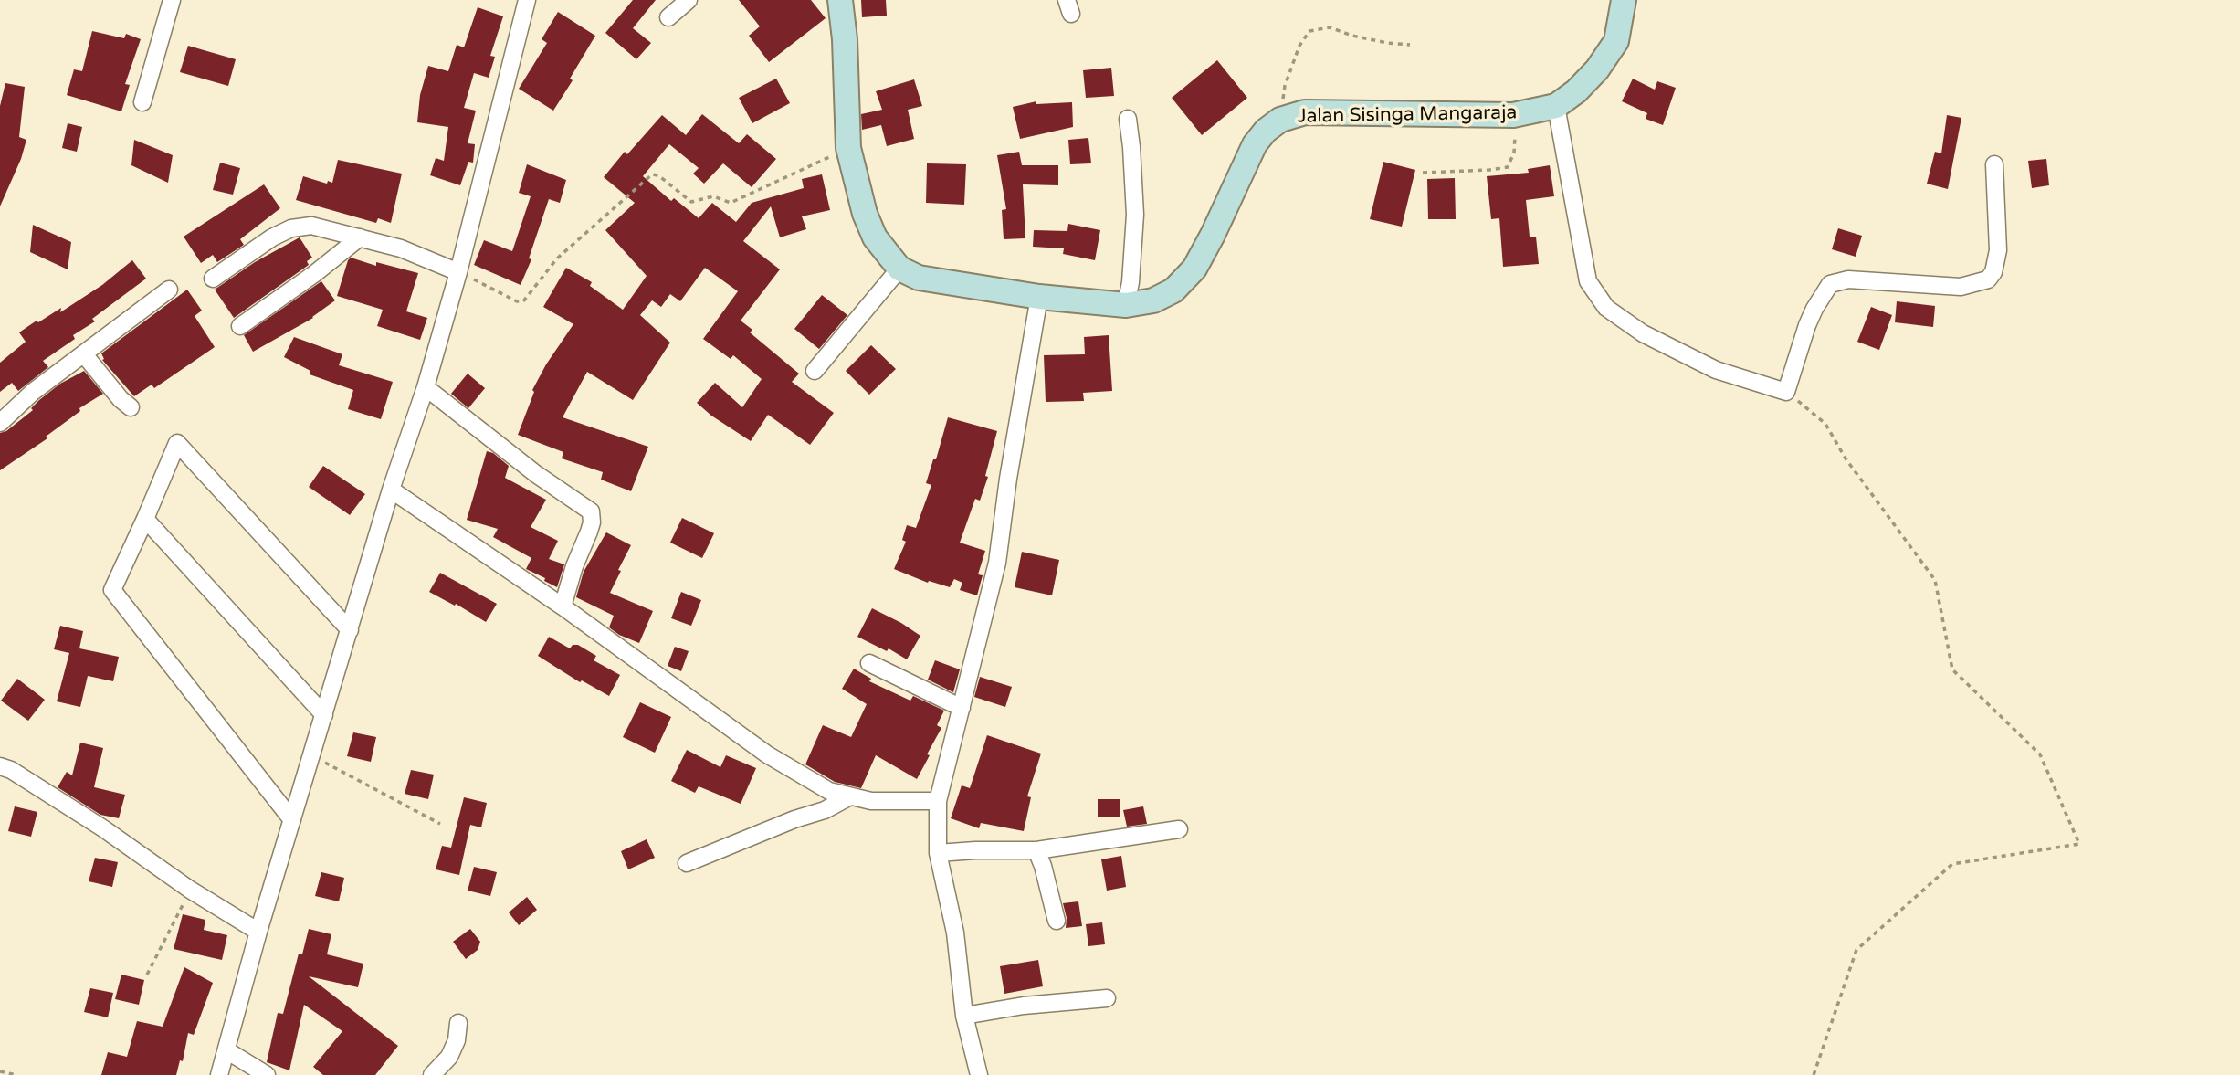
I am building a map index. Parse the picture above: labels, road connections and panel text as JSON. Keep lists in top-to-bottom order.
{
  "streets": {
    "street": ["Jalan Sisinga Mangaraja"]
  }
}
